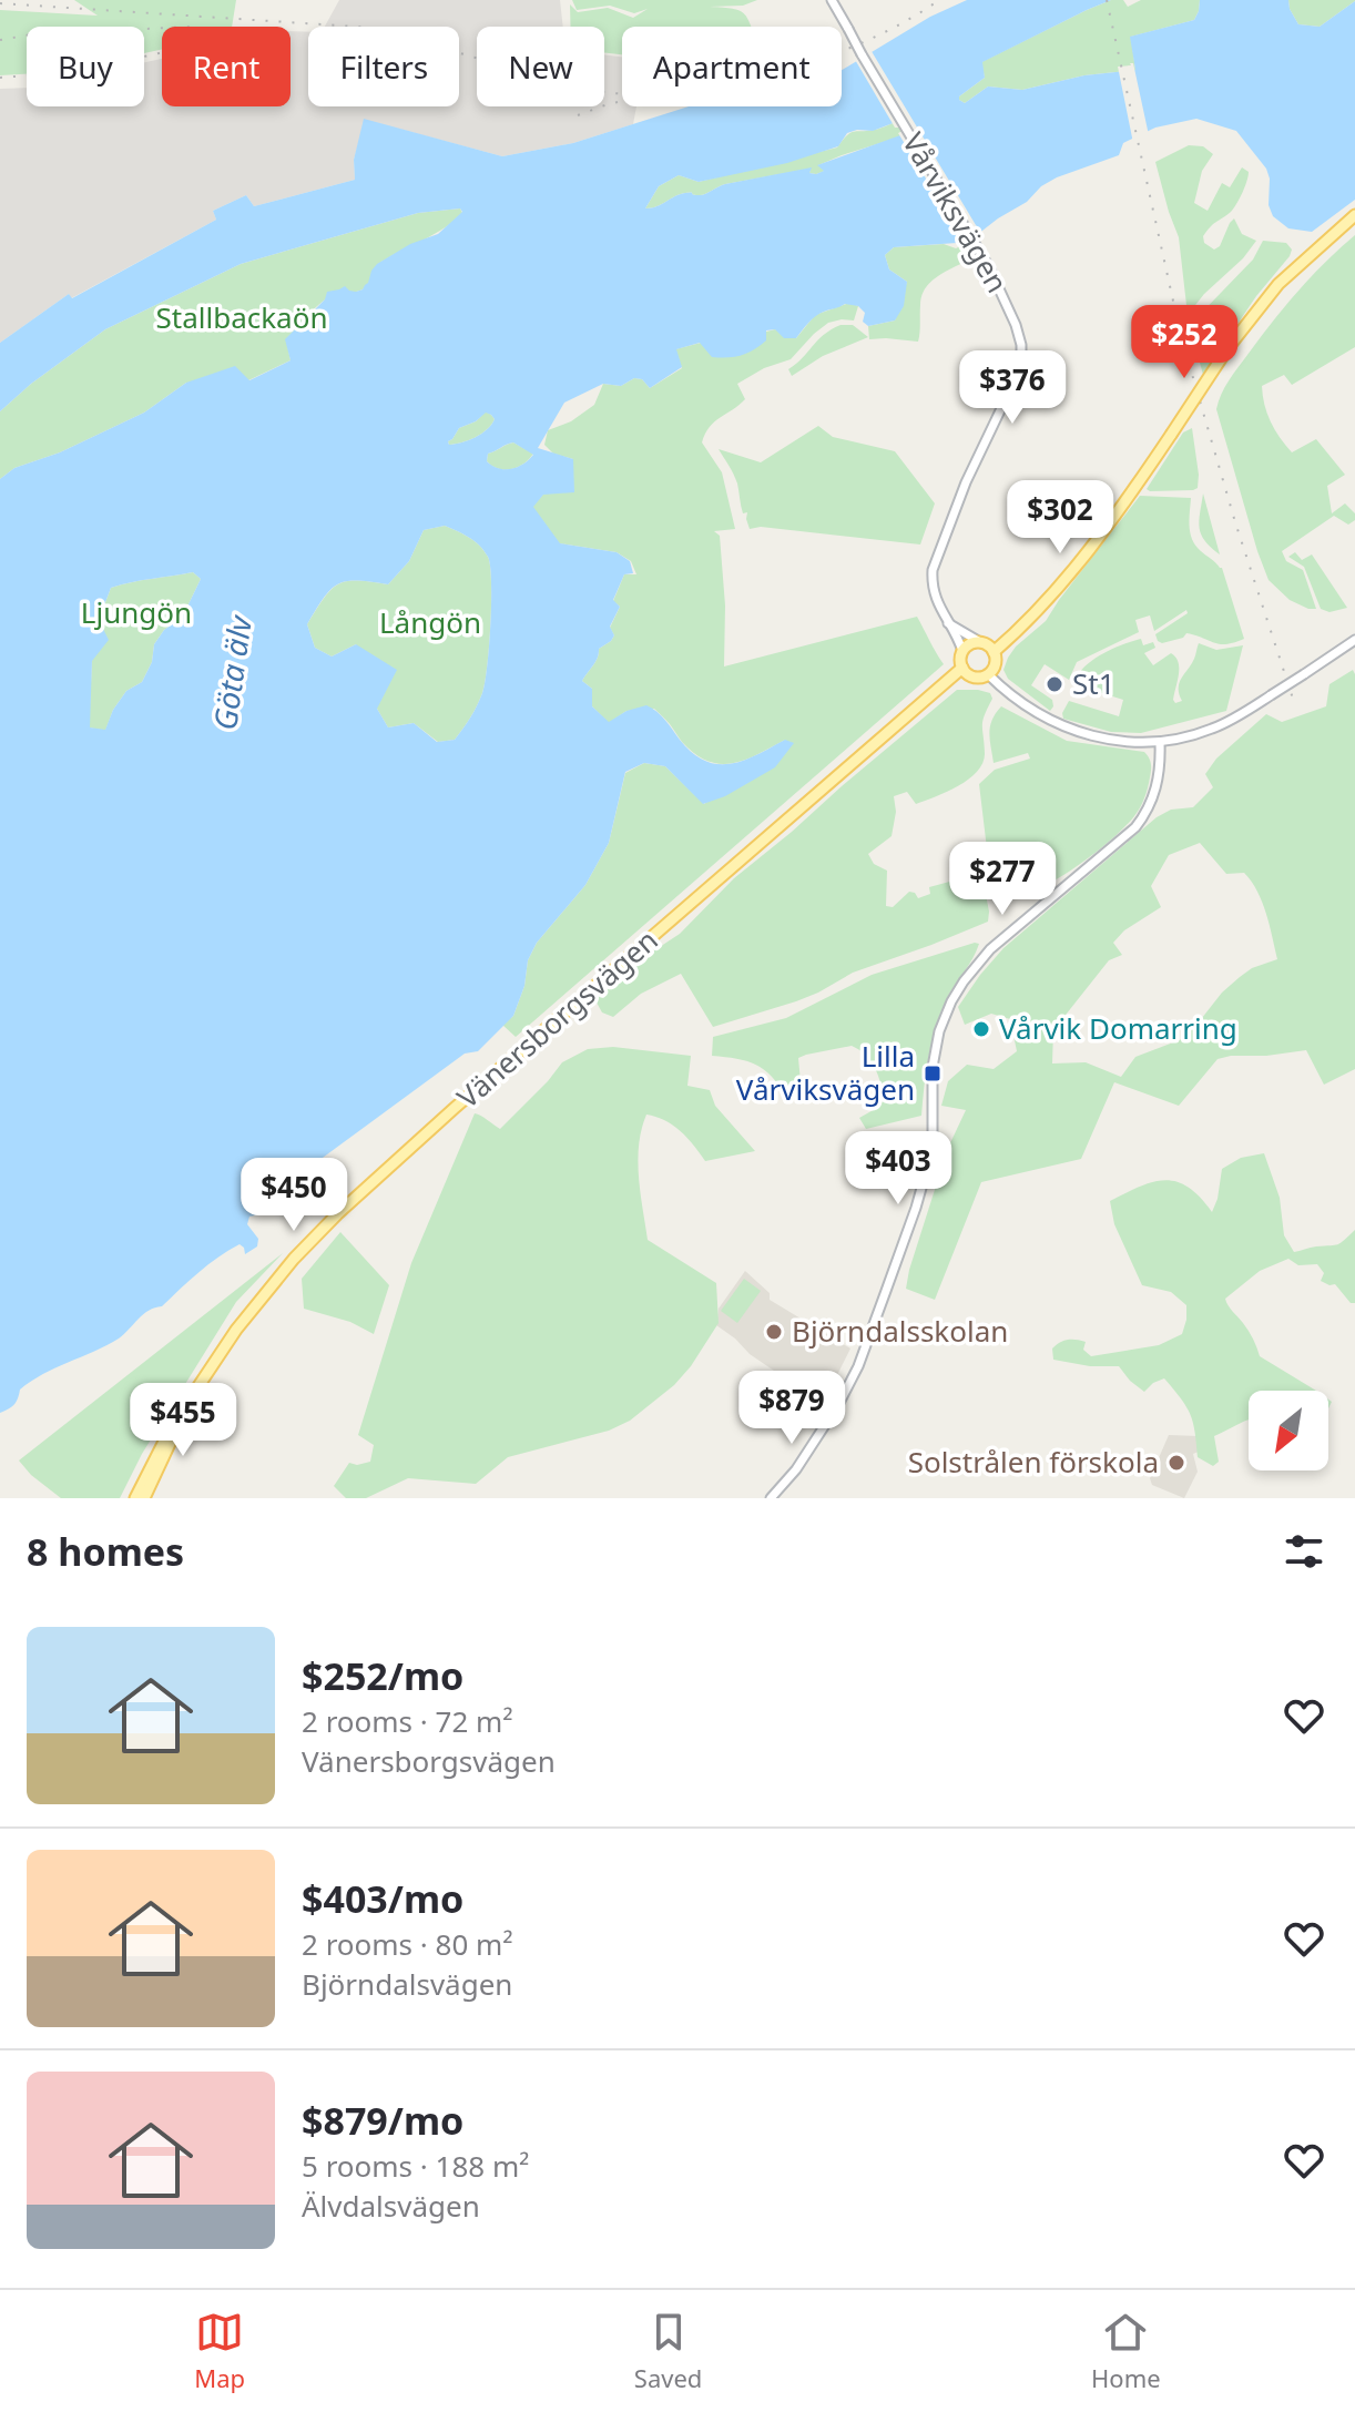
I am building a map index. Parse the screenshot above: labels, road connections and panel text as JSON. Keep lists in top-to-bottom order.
{
  "streets": {
    "main road": ["Vänersborgsvägen"],
    "street": ["Vårviksvägen"]
  },
  "crossings": [
    ["Vårviksvägen", "Vänersborgsvägen"]
  ],
  "water": ["Göta älv"],
  "parks": ["Stallbackaön", "Ljungön", "Långön"],
  "places": {
    "other": [
      "St1",
      "Vårvik Domarring",
      "Björndalsskolan",
      "Solstrålen förskola"
    ],
    "transit": ["Lilla Vårviksvägen"]
  },
  "north": "bottom left",
  "page": {
    "chip": [
      "Buy",
      "Rent",
      "Filters",
      "New",
      "Apartment"
    ],
    "price": [
      "$252",
      "$376",
      "$302",
      "$277",
      "$403",
      "$450",
      "$879",
      "$455"
    ],
    "heading": "8 homes",
    "list": [
      {
        "name": "$252/mo",
        "note": "2 rooms · 72 m² · Vänersborgsvägen"
      },
      {
        "name": "$403/mo",
        "note": "2 rooms · 80 m² · Björndalsvägen"
      },
      {
        "name": "$879/mo",
        "note": "5 rooms · 188 m² · Älvdalsvägen"
      }
    ],
    "tabs": ["Map", "Saved", "Home"]
  }
}
